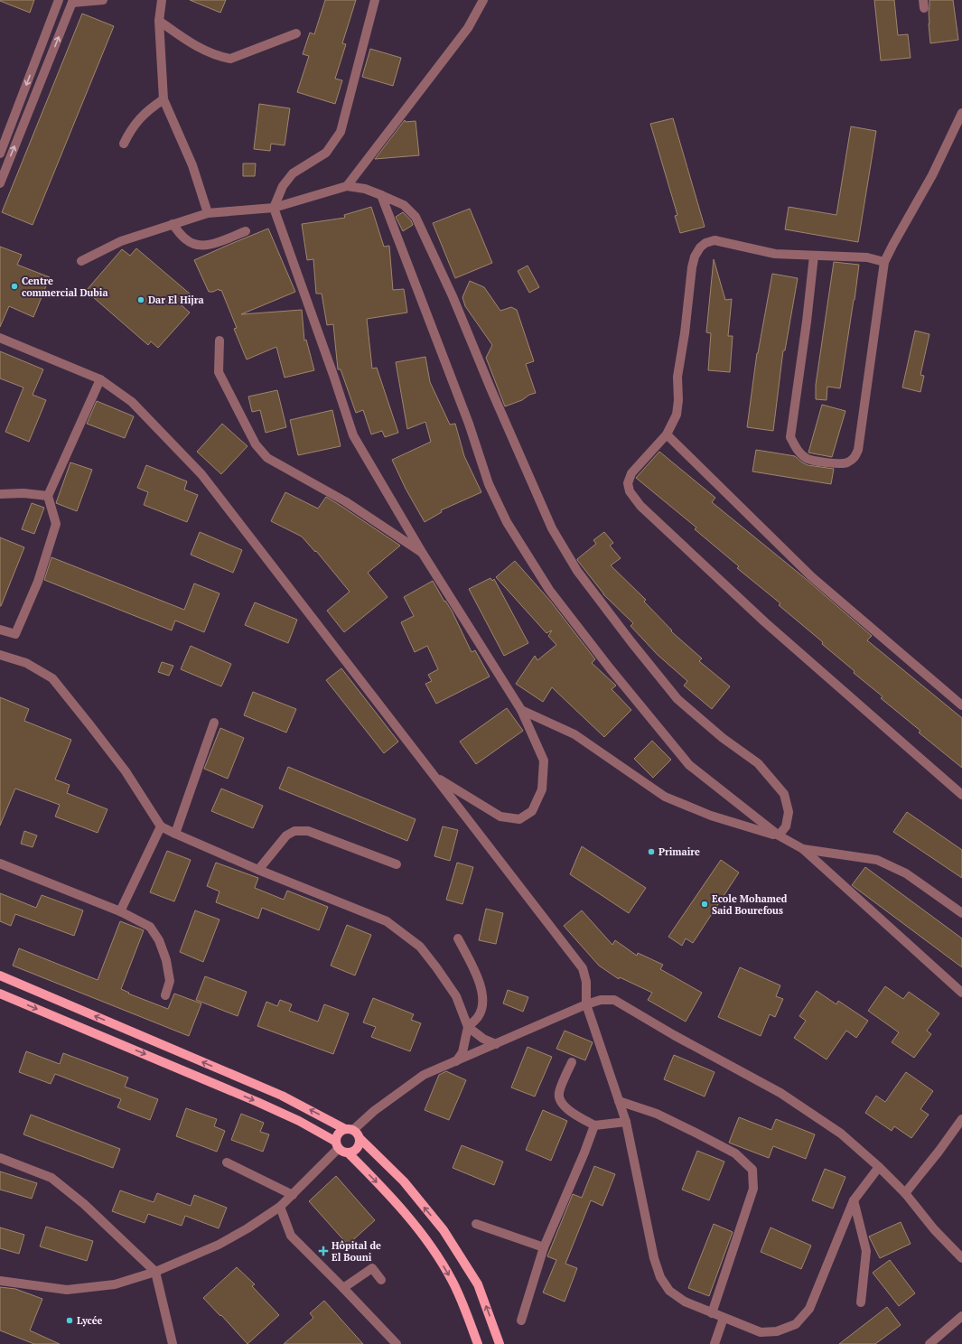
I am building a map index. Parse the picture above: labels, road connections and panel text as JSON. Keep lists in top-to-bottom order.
{
  "places": {
    "other": [
      "Centre commercial Dubia",
      "Dar El Hijra",
      "Primaire",
      "Ecole Mohamed Said Bourefous",
      "Lycée"
    ],
    "health": ["Hôpital de El Bouni"]
  }
}
